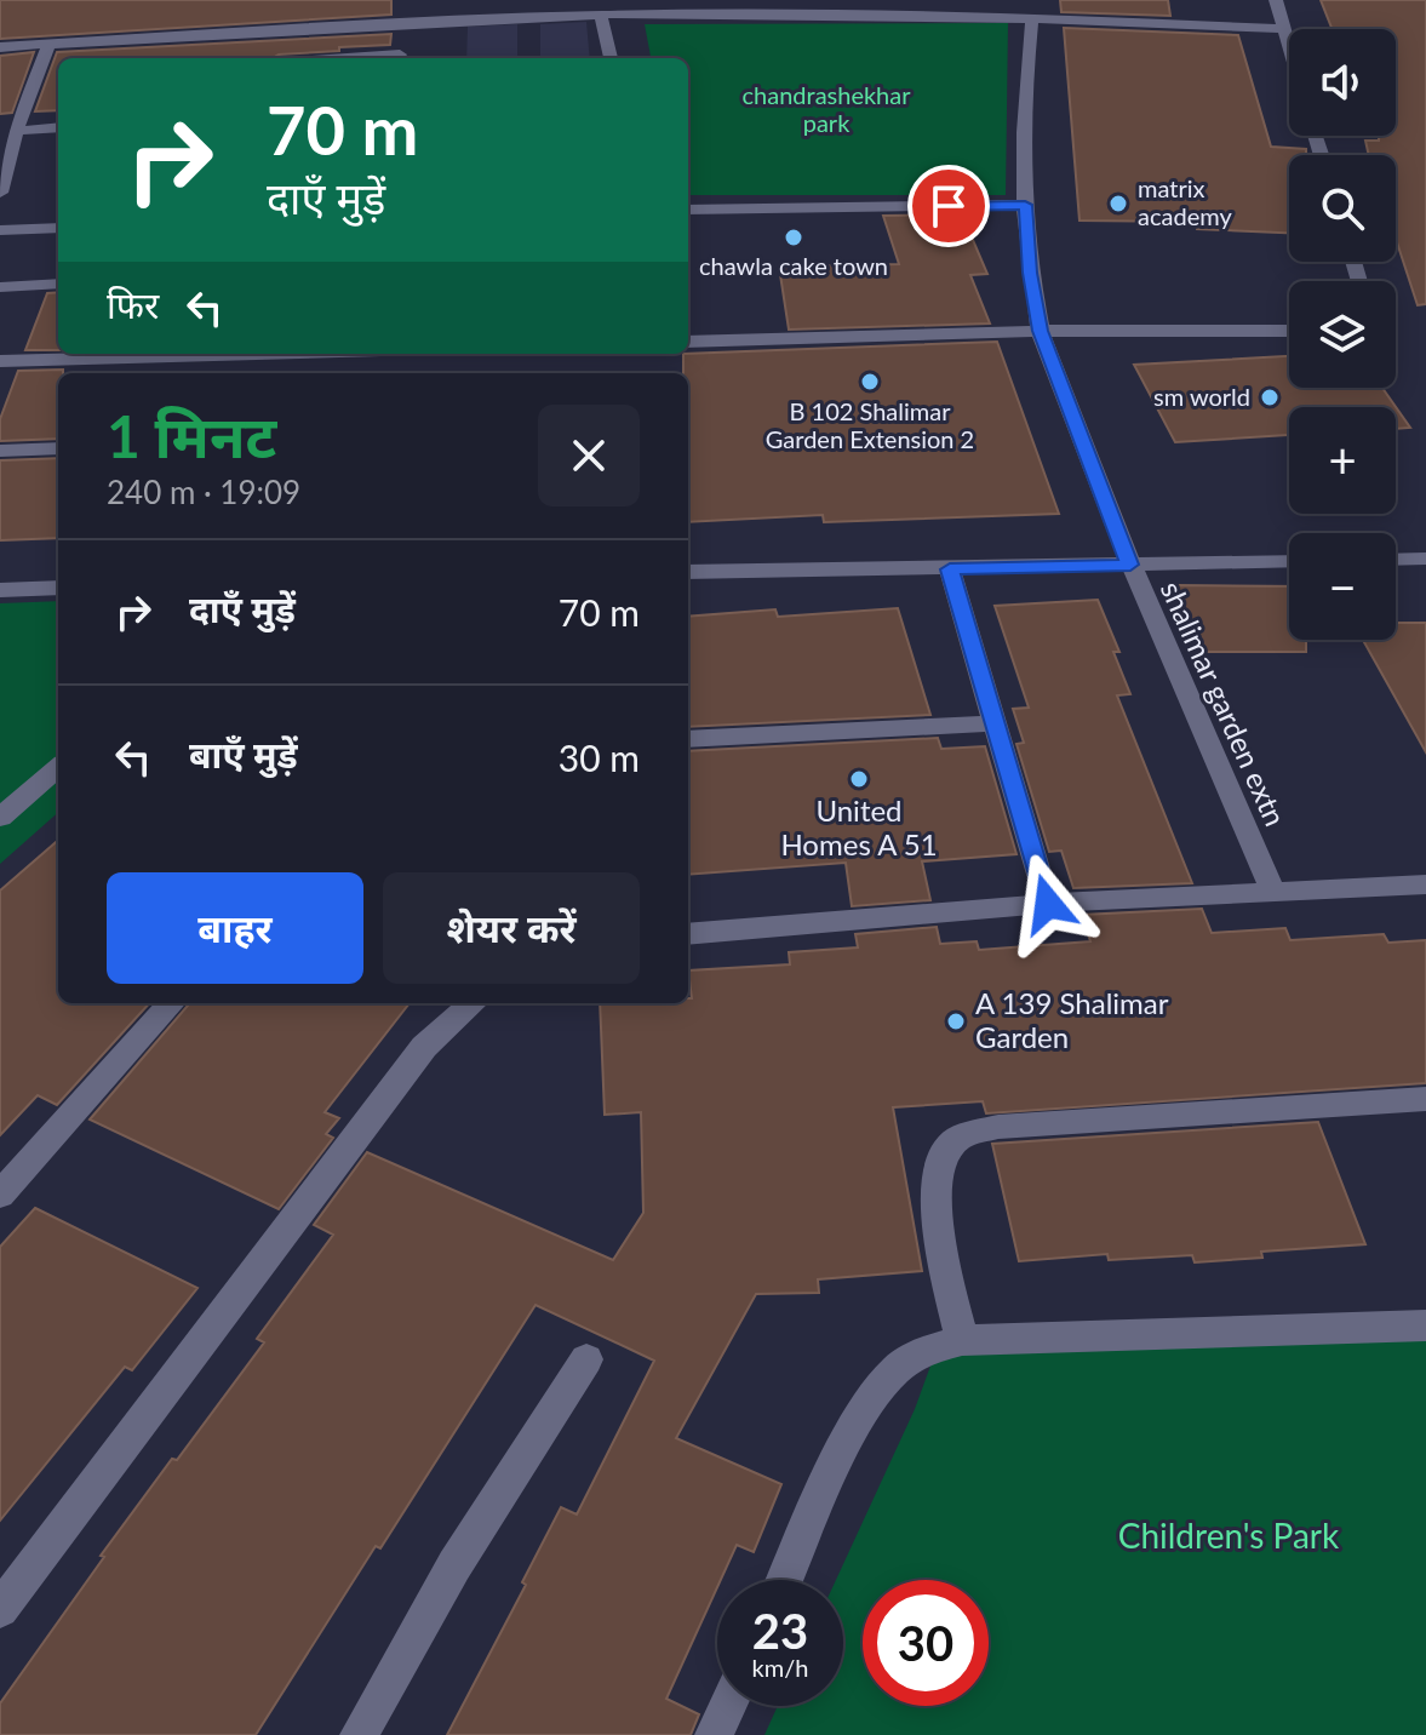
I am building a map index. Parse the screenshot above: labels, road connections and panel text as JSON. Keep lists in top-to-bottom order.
{
  "streets": {
    "street": ["shalimar garden extn"]
  },
  "parks": ["chandrashekhar park", "Children's Park"],
  "places": [
    "matrix academy",
    "chawla cake town",
    "B 102 Shalimar Garden Extension 2",
    "sm world",
    "United Homes A 51",
    "A 139 Shalimar Garden"
  ],
  "page": {
    "map_buttons": ["+", "−"],
    "turn": ["70 m", "दाएँ मुड़ें"],
    "then": "फिर",
    "heading": ["1 मिनट", "240 m · 19:09"],
    "list": [
      {
        "name": "दाएँ मुड़ें",
        "value": "70 m"
      },
      {
        "name": "बाएँ मुड़ें",
        "value": "30 m"
      }
    ],
    "buttons": ["बाहर", "शेयर करें"],
    "speed": "23 km/h",
    "limit": "30"
  }
}
